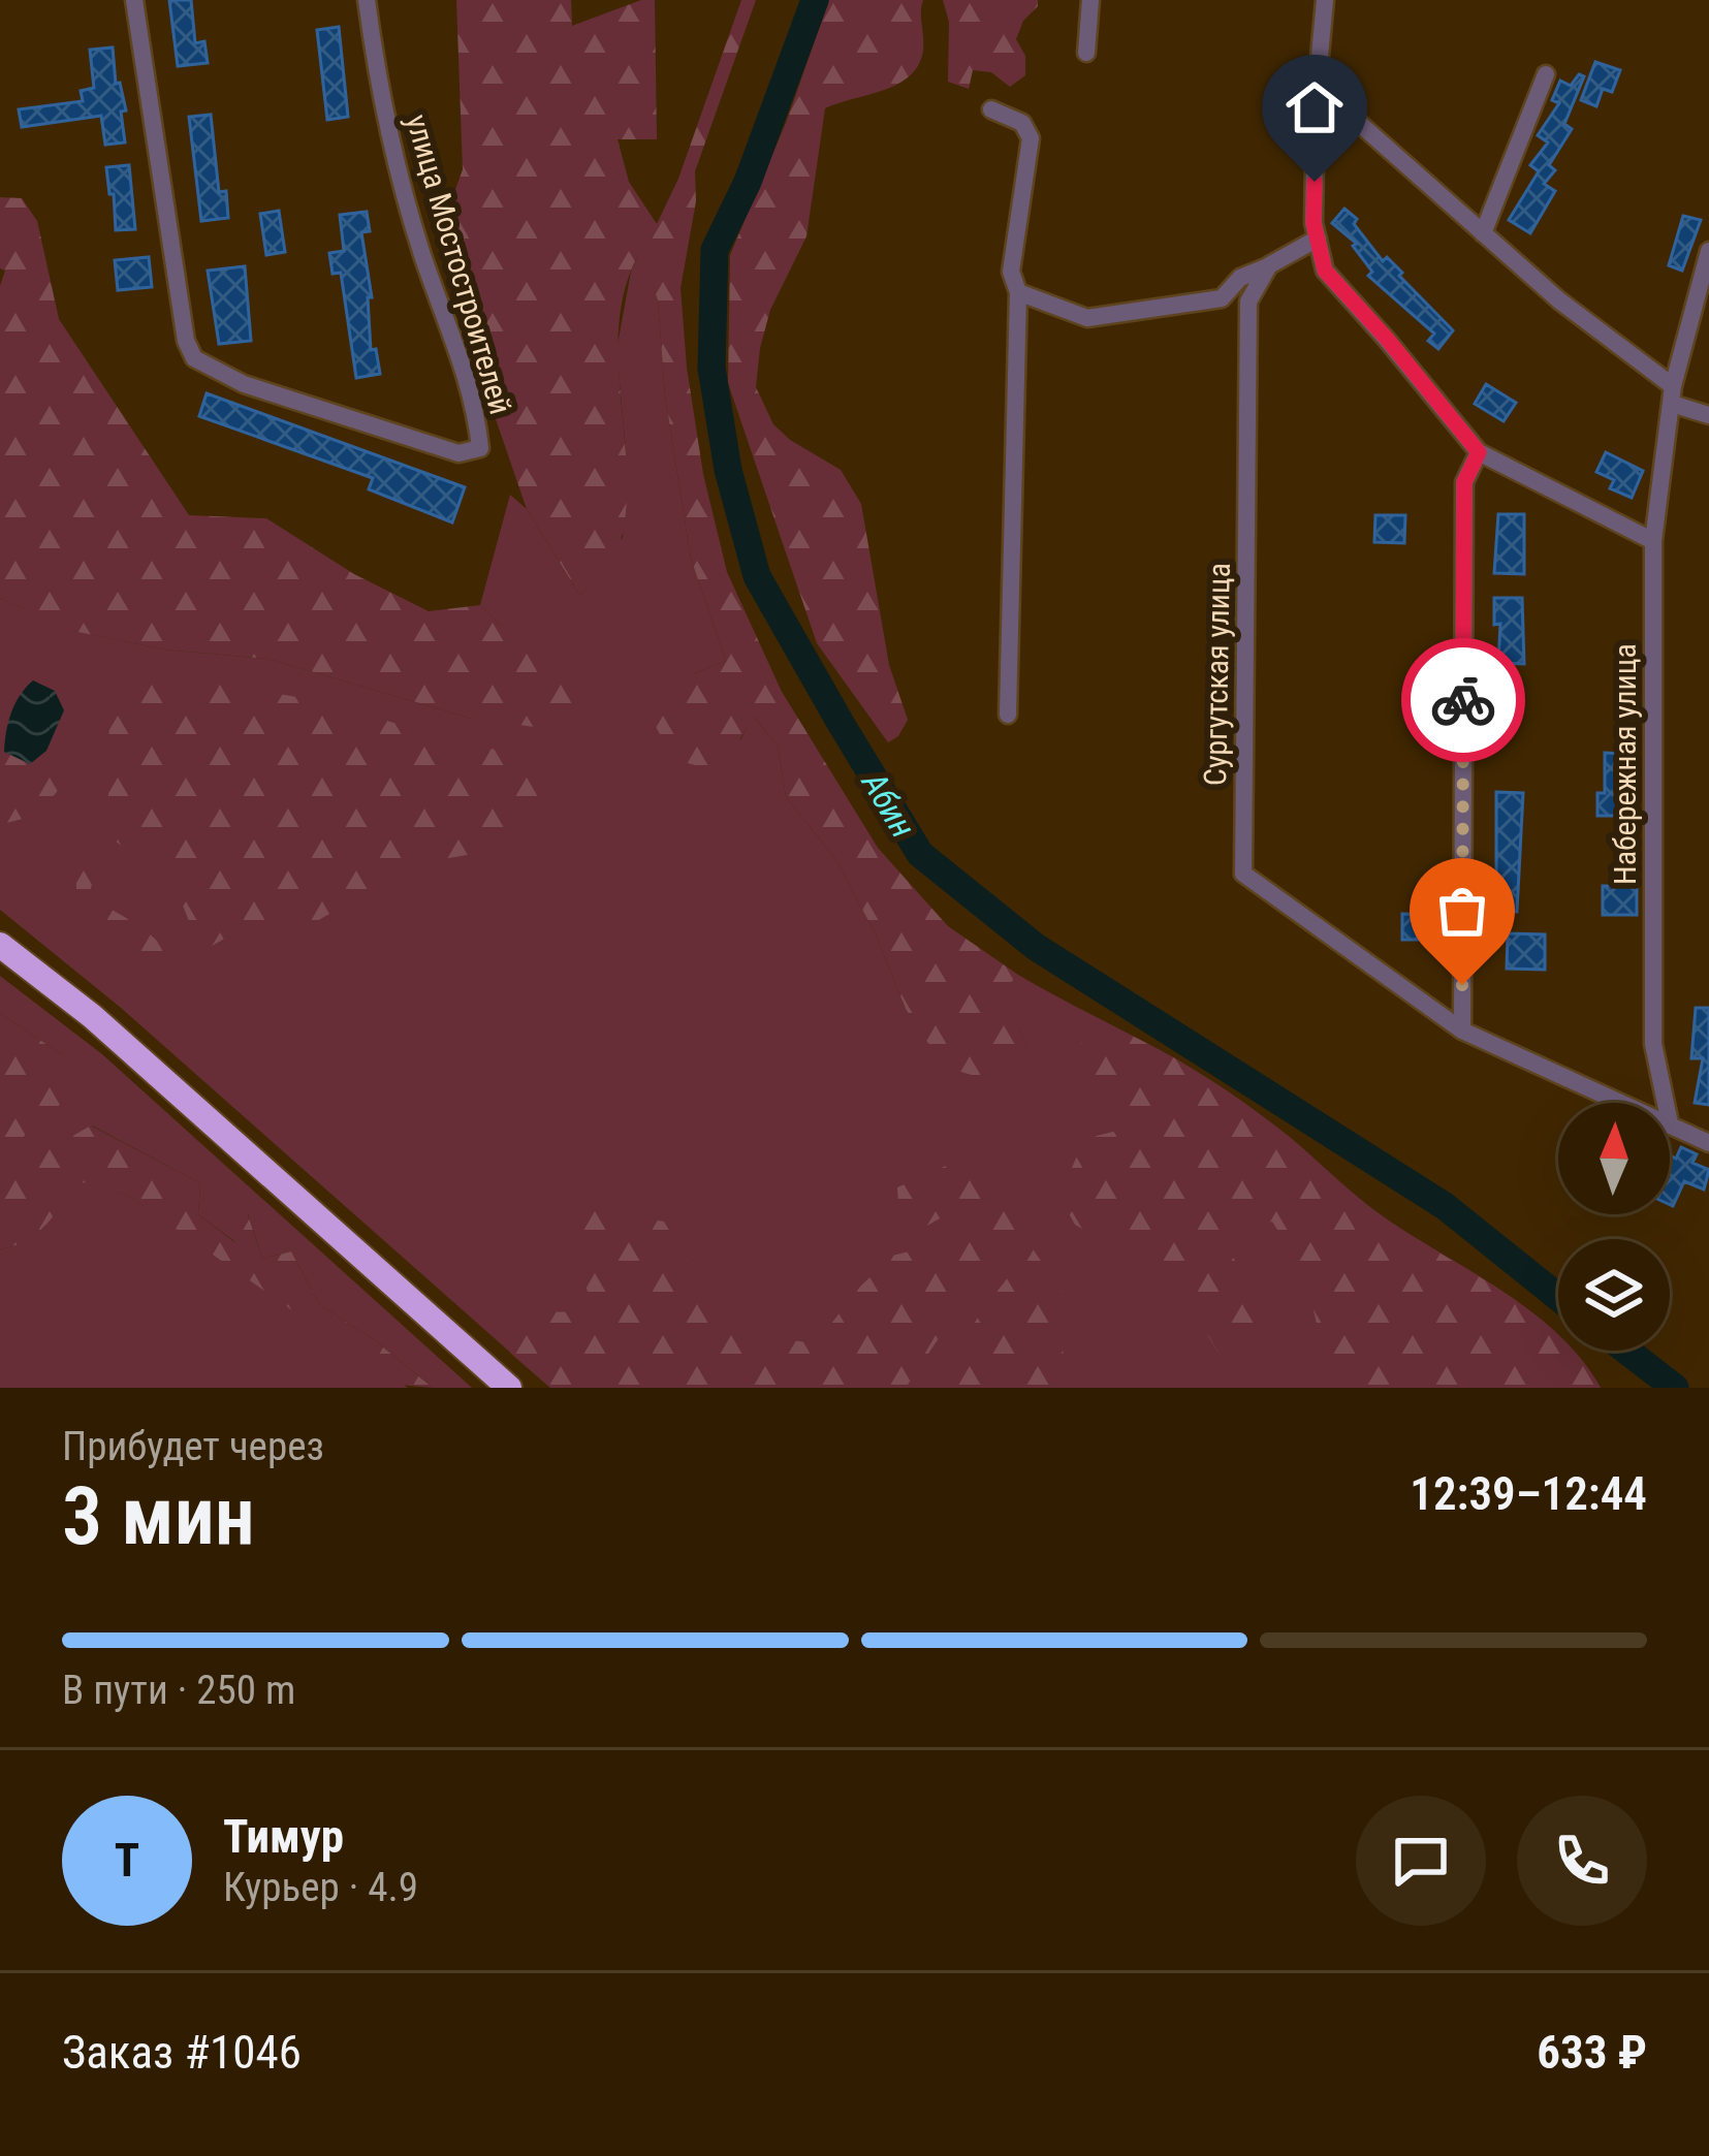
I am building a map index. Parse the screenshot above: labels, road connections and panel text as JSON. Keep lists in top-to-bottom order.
{
  "streets": {
    "street": ["улица Мостостроителей", "Сургутская улица", "Набережная улица"]
  },
  "water": ["Абин"],
  "north": "top",
  "page": {
    "heading": ["3 мин", "Прибудет через", "12:39–12:44"],
    "panel": [
      "Тимур",
      "Курьер · 4.9",
      "Заказ #1046",
      "633 ₽"
    ],
    "bar": "В пути · 250 m",
    "round": "Т"
  }
}
